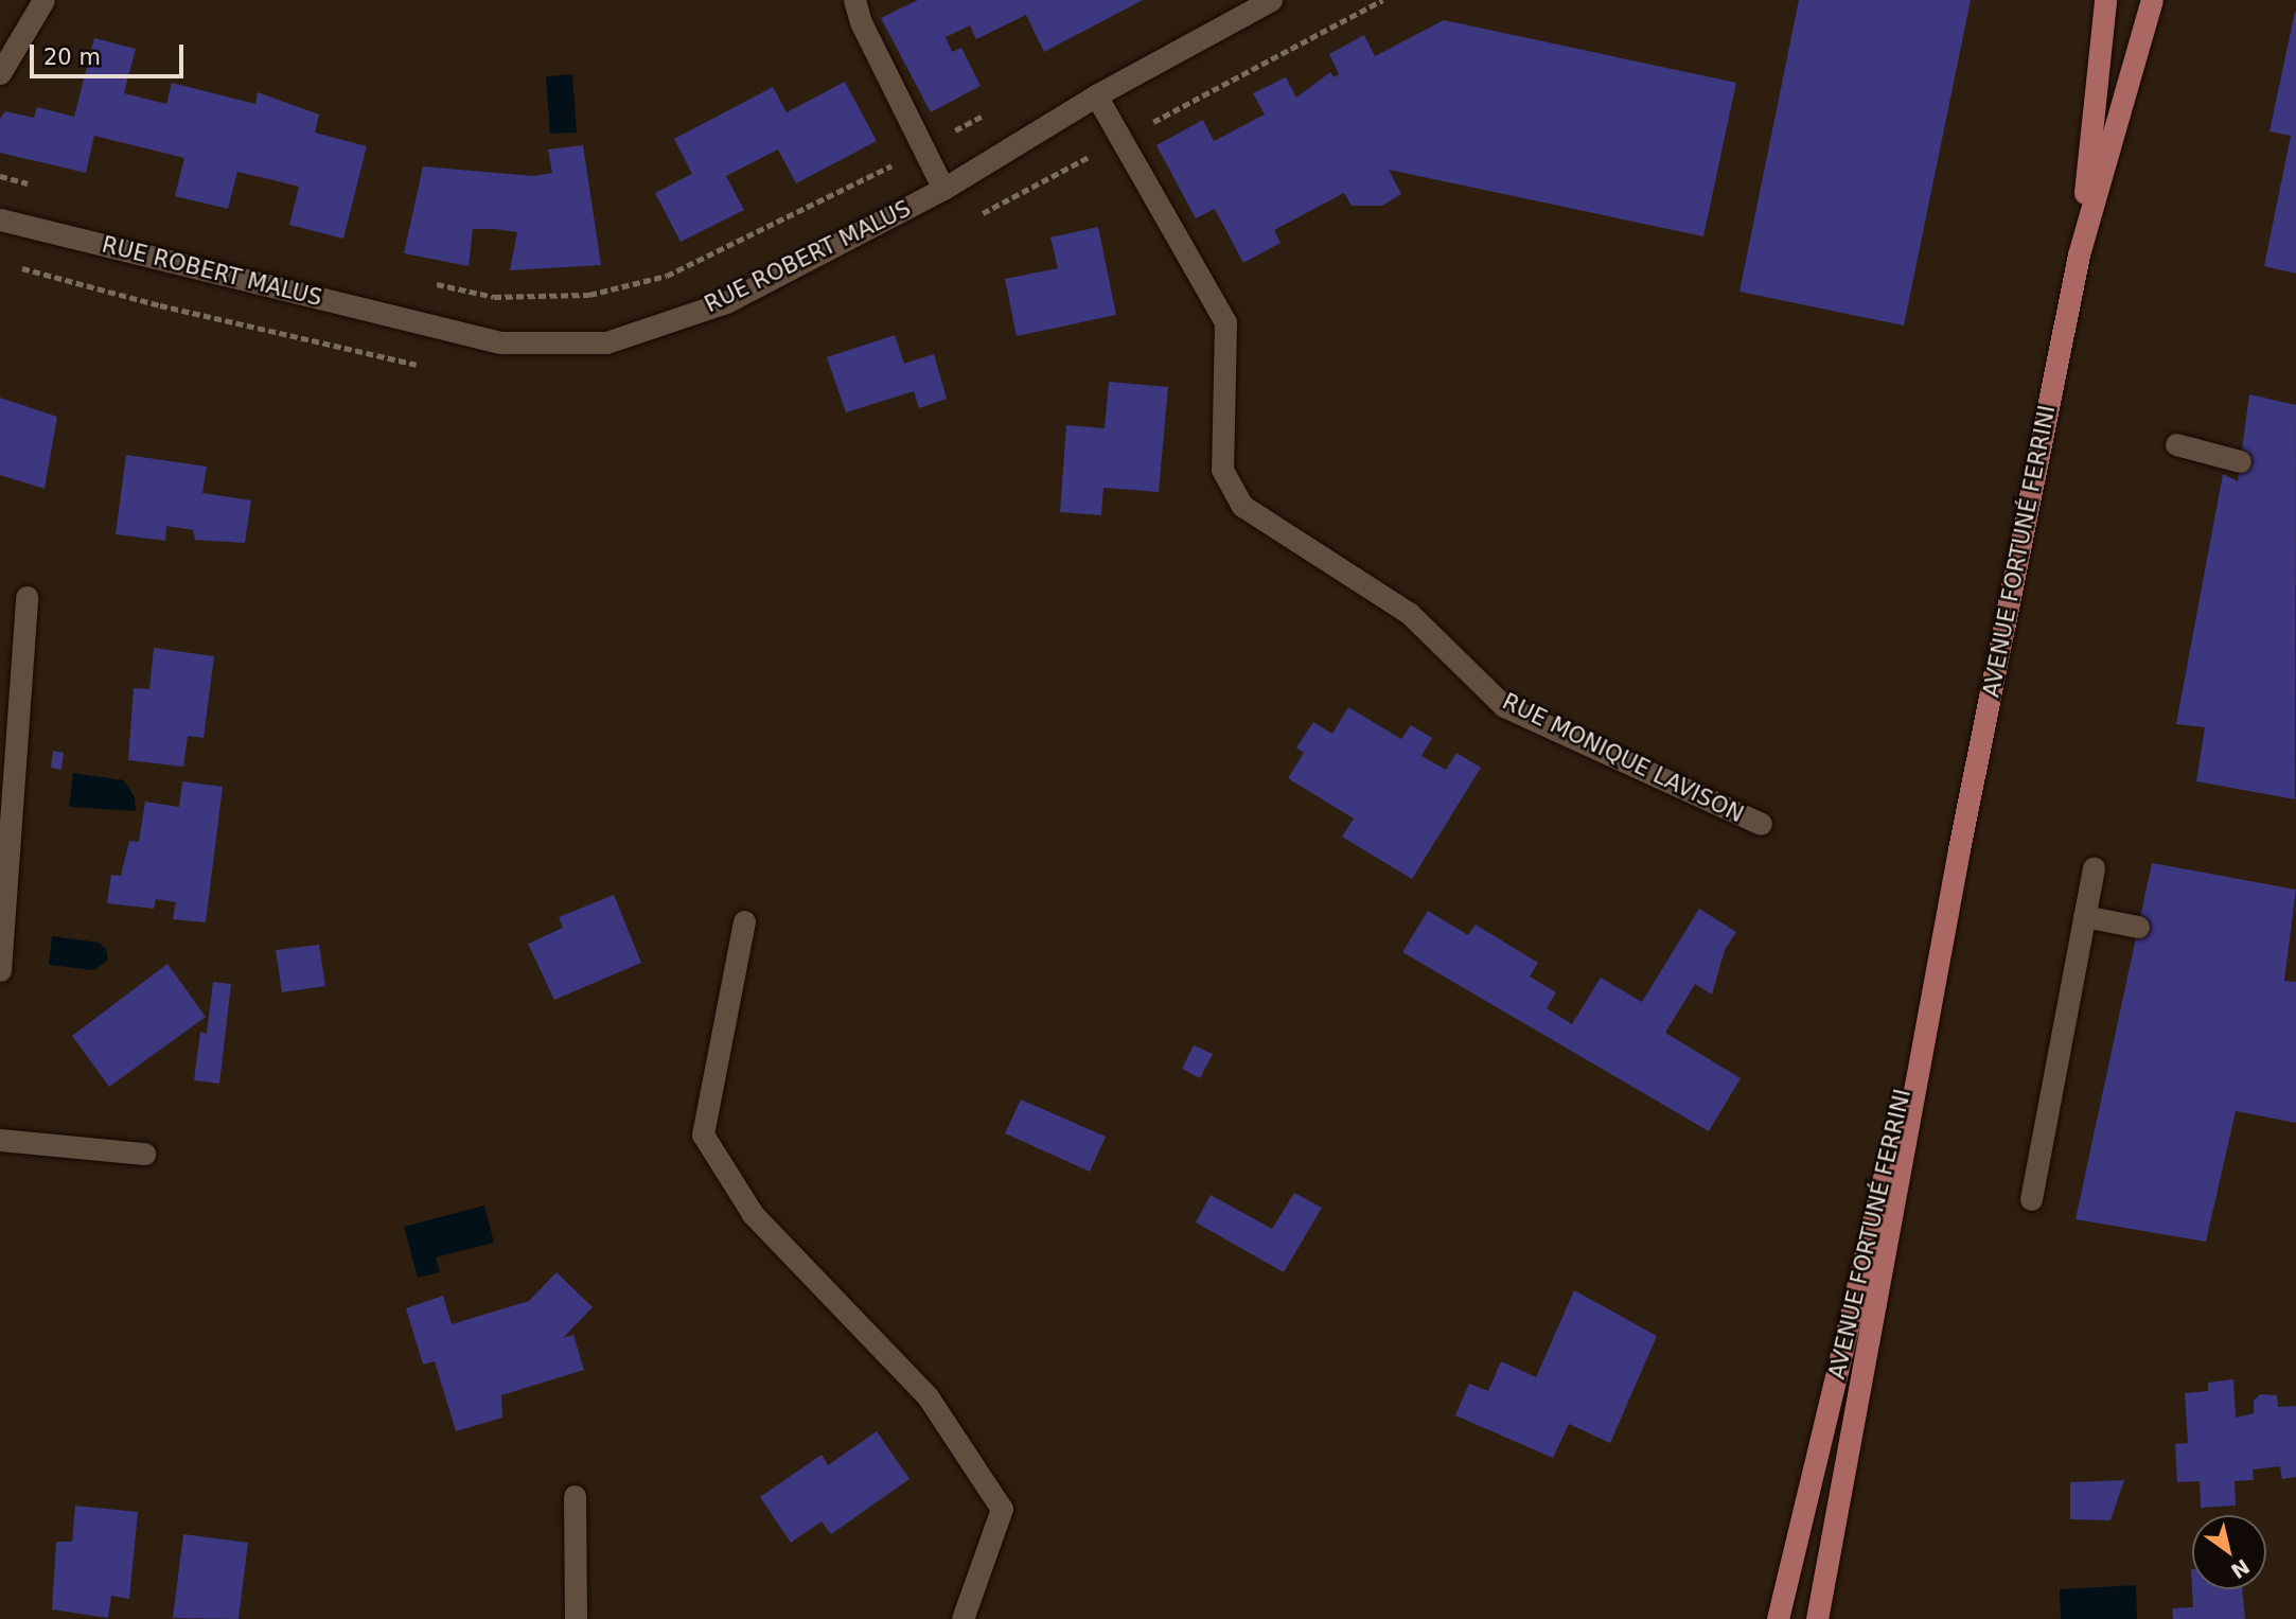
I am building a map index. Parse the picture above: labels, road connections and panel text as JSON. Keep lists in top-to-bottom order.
{
  "streets": {
    "main road": ["AVENUE FORTUNÉ FERRINI"],
    "street": ["RUE ROBERT MALUS", "RUE MONIQUE LAVISON"]
  },
  "crossings": [
    ["RUE ROBERT MALUS", "RUE MONIQUE LAVISON"]
  ],
  "scale_bar": "20 m",
  "north": "bottom right"
}
